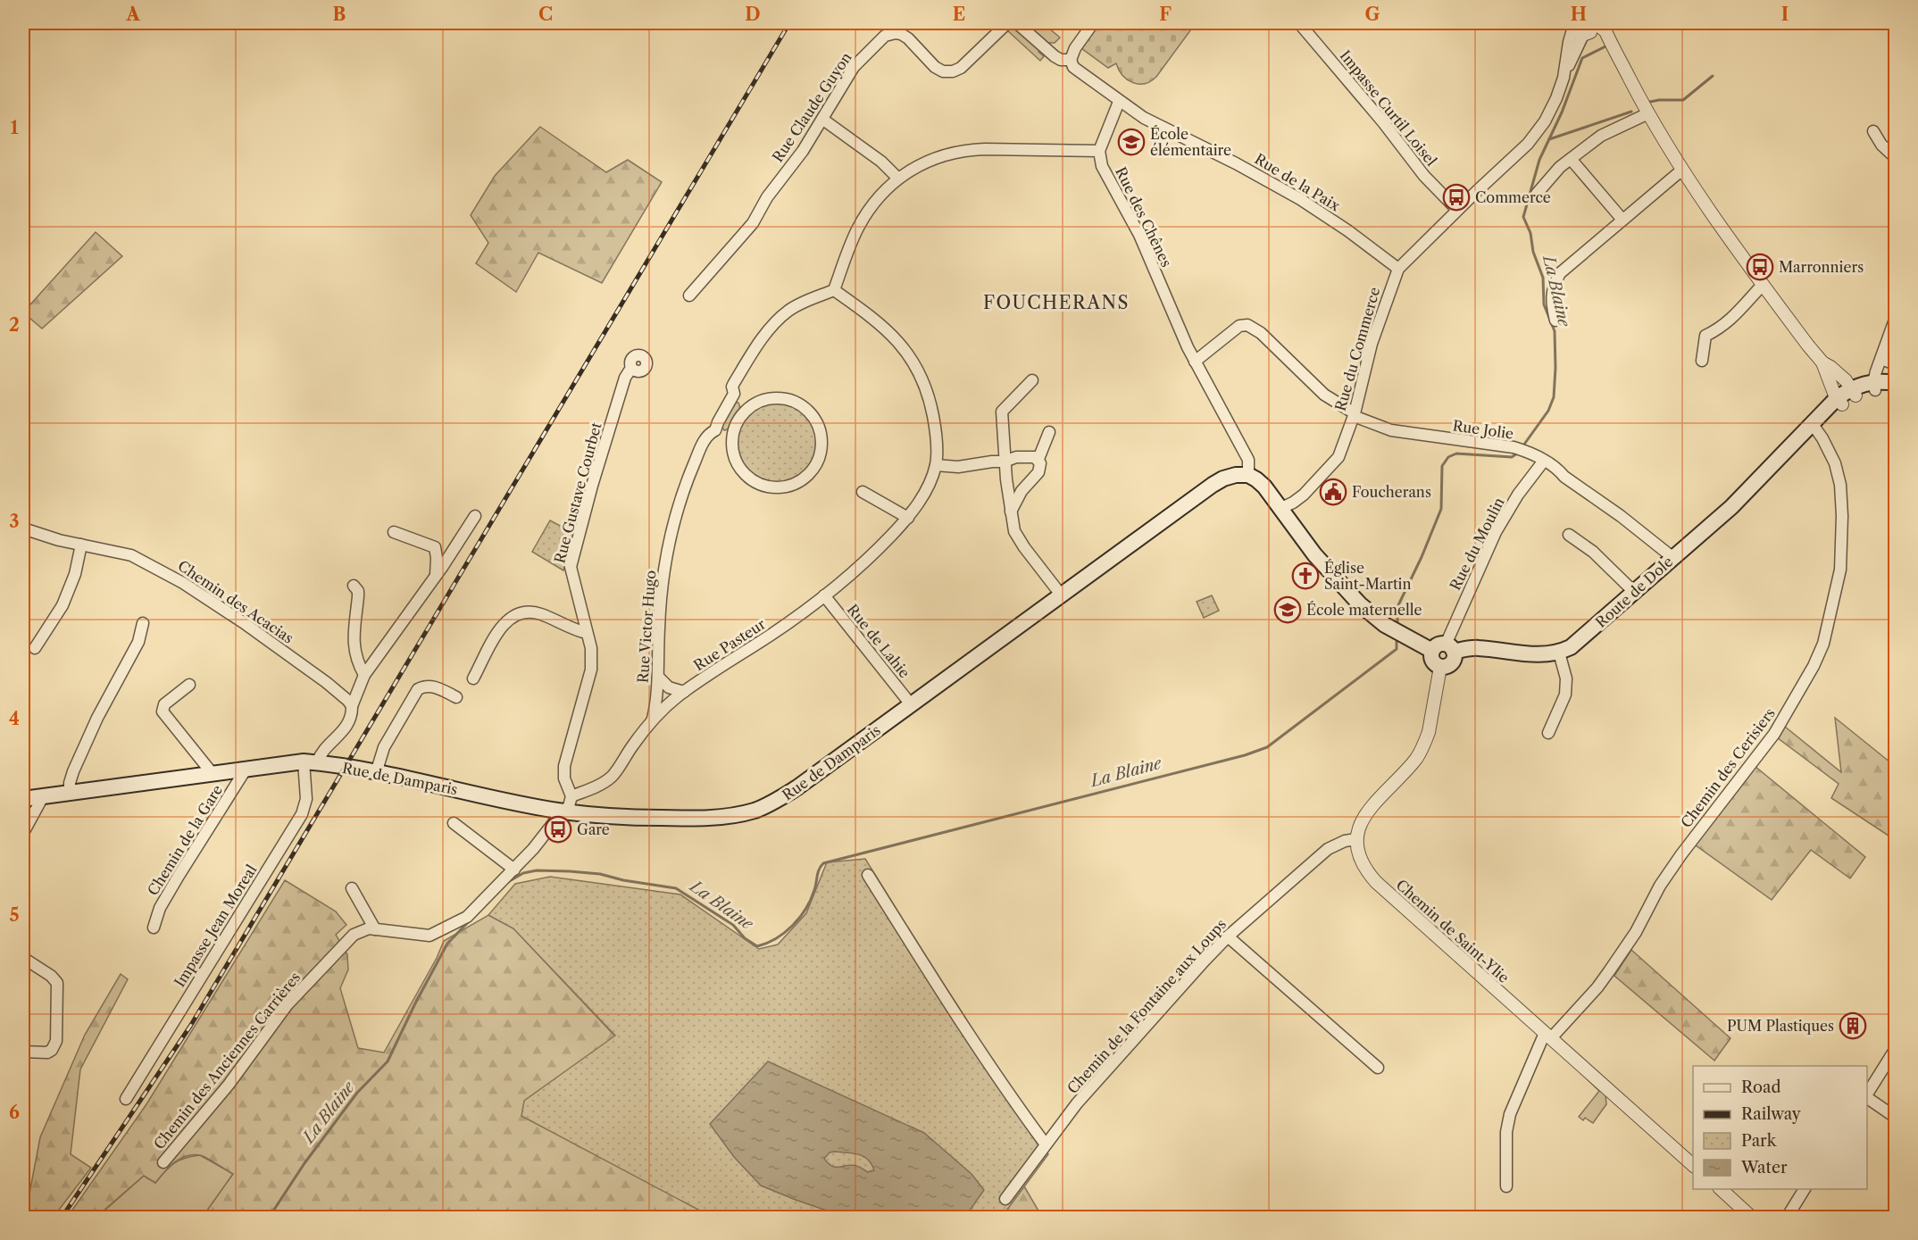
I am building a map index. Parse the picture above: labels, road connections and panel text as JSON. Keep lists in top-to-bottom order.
{
  "streets": {
    "main road": ["Route de Dole", "Rue de Damparis"],
    "street": [
      "Rue Claude Guyon",
      "Impasse Curtil Loisel",
      "Rue de la Paix",
      "Rue des Chênes",
      "Rue du Commerce",
      "Rue Jolie",
      "Rue Gustave Courbet",
      "Rue du Moulin",
      "Chemin des Acacias",
      "Rue Victor Hugo",
      "Rue de Lahie",
      "Rue Pasteur",
      "Chemin des Cerisiers",
      "Chemin de la Gare",
      "Impasse Jean Moreal",
      "Chemin de Saint-Ylie",
      "Chemin de la Fontaine aux Loups",
      "Chemin des Anciennes Carrières"
    ]
  },
  "crossings": [
    ["Impasse Curtil Loisel", "Rue du Commerce"],
    ["Rue de la Paix", "Rue du Commerce"],
    ["Rue des Chênes", "Rue Jolie"],
    ["Rue des Chênes", "Rue de Damparis"],
    ["Rue du Commerce", "Rue Jolie"],
    ["Rue Jolie", "Rue du Moulin"],
    ["Rue Jolie", "Route de Dole"],
    ["Rue Gustave Courbet", "Rue Pasteur"],
    ["Rue du Moulin", "Route de Dole"],
    ["Route de Dole", "Chemin des Cerisiers"],
    ["Rue Victor Hugo", "Rue Pasteur"],
    ["Rue de Lahie", "Rue Pasteur"],
    ["Rue de Lahie", "Rue de Damparis"],
    ["Rue de Damparis", "Chemin de la Gare"],
    ["Rue de Damparis", "Impasse Jean Moreal"],
    ["Rue de Damparis", "Chemin des Anciennes Carrières"],
    ["Chemin des Cerisiers", "Chemin de Saint-Ylie"],
    ["Chemin de Saint-Ylie", "Chemin de la Fontaine aux Loups"]
  ],
  "districts": ["FOUCHERANS"],
  "water": ["La Blaine"],
  "places": {
    "school or university": ["École élémentaire", "École maternelle"],
    "bus stop": ["Commerce", "Marronniers", "Gare"],
    "public building": ["Foucherans"],
    "church": ["Église Saint-Martin"],
    "building": ["PUM Plastiques"]
  },
  "legend": [
    "Road",
    "Railway",
    "Park",
    "Water"
  ],
  "grid": {
    "columns": [
      "A",
      "B",
      "C",
      "D",
      "E",
      "F",
      "G",
      "H",
      "I"
    ],
    "rows": [
      "1",
      "2",
      "3",
      "4",
      "5",
      "6"
    ]
  }
}
